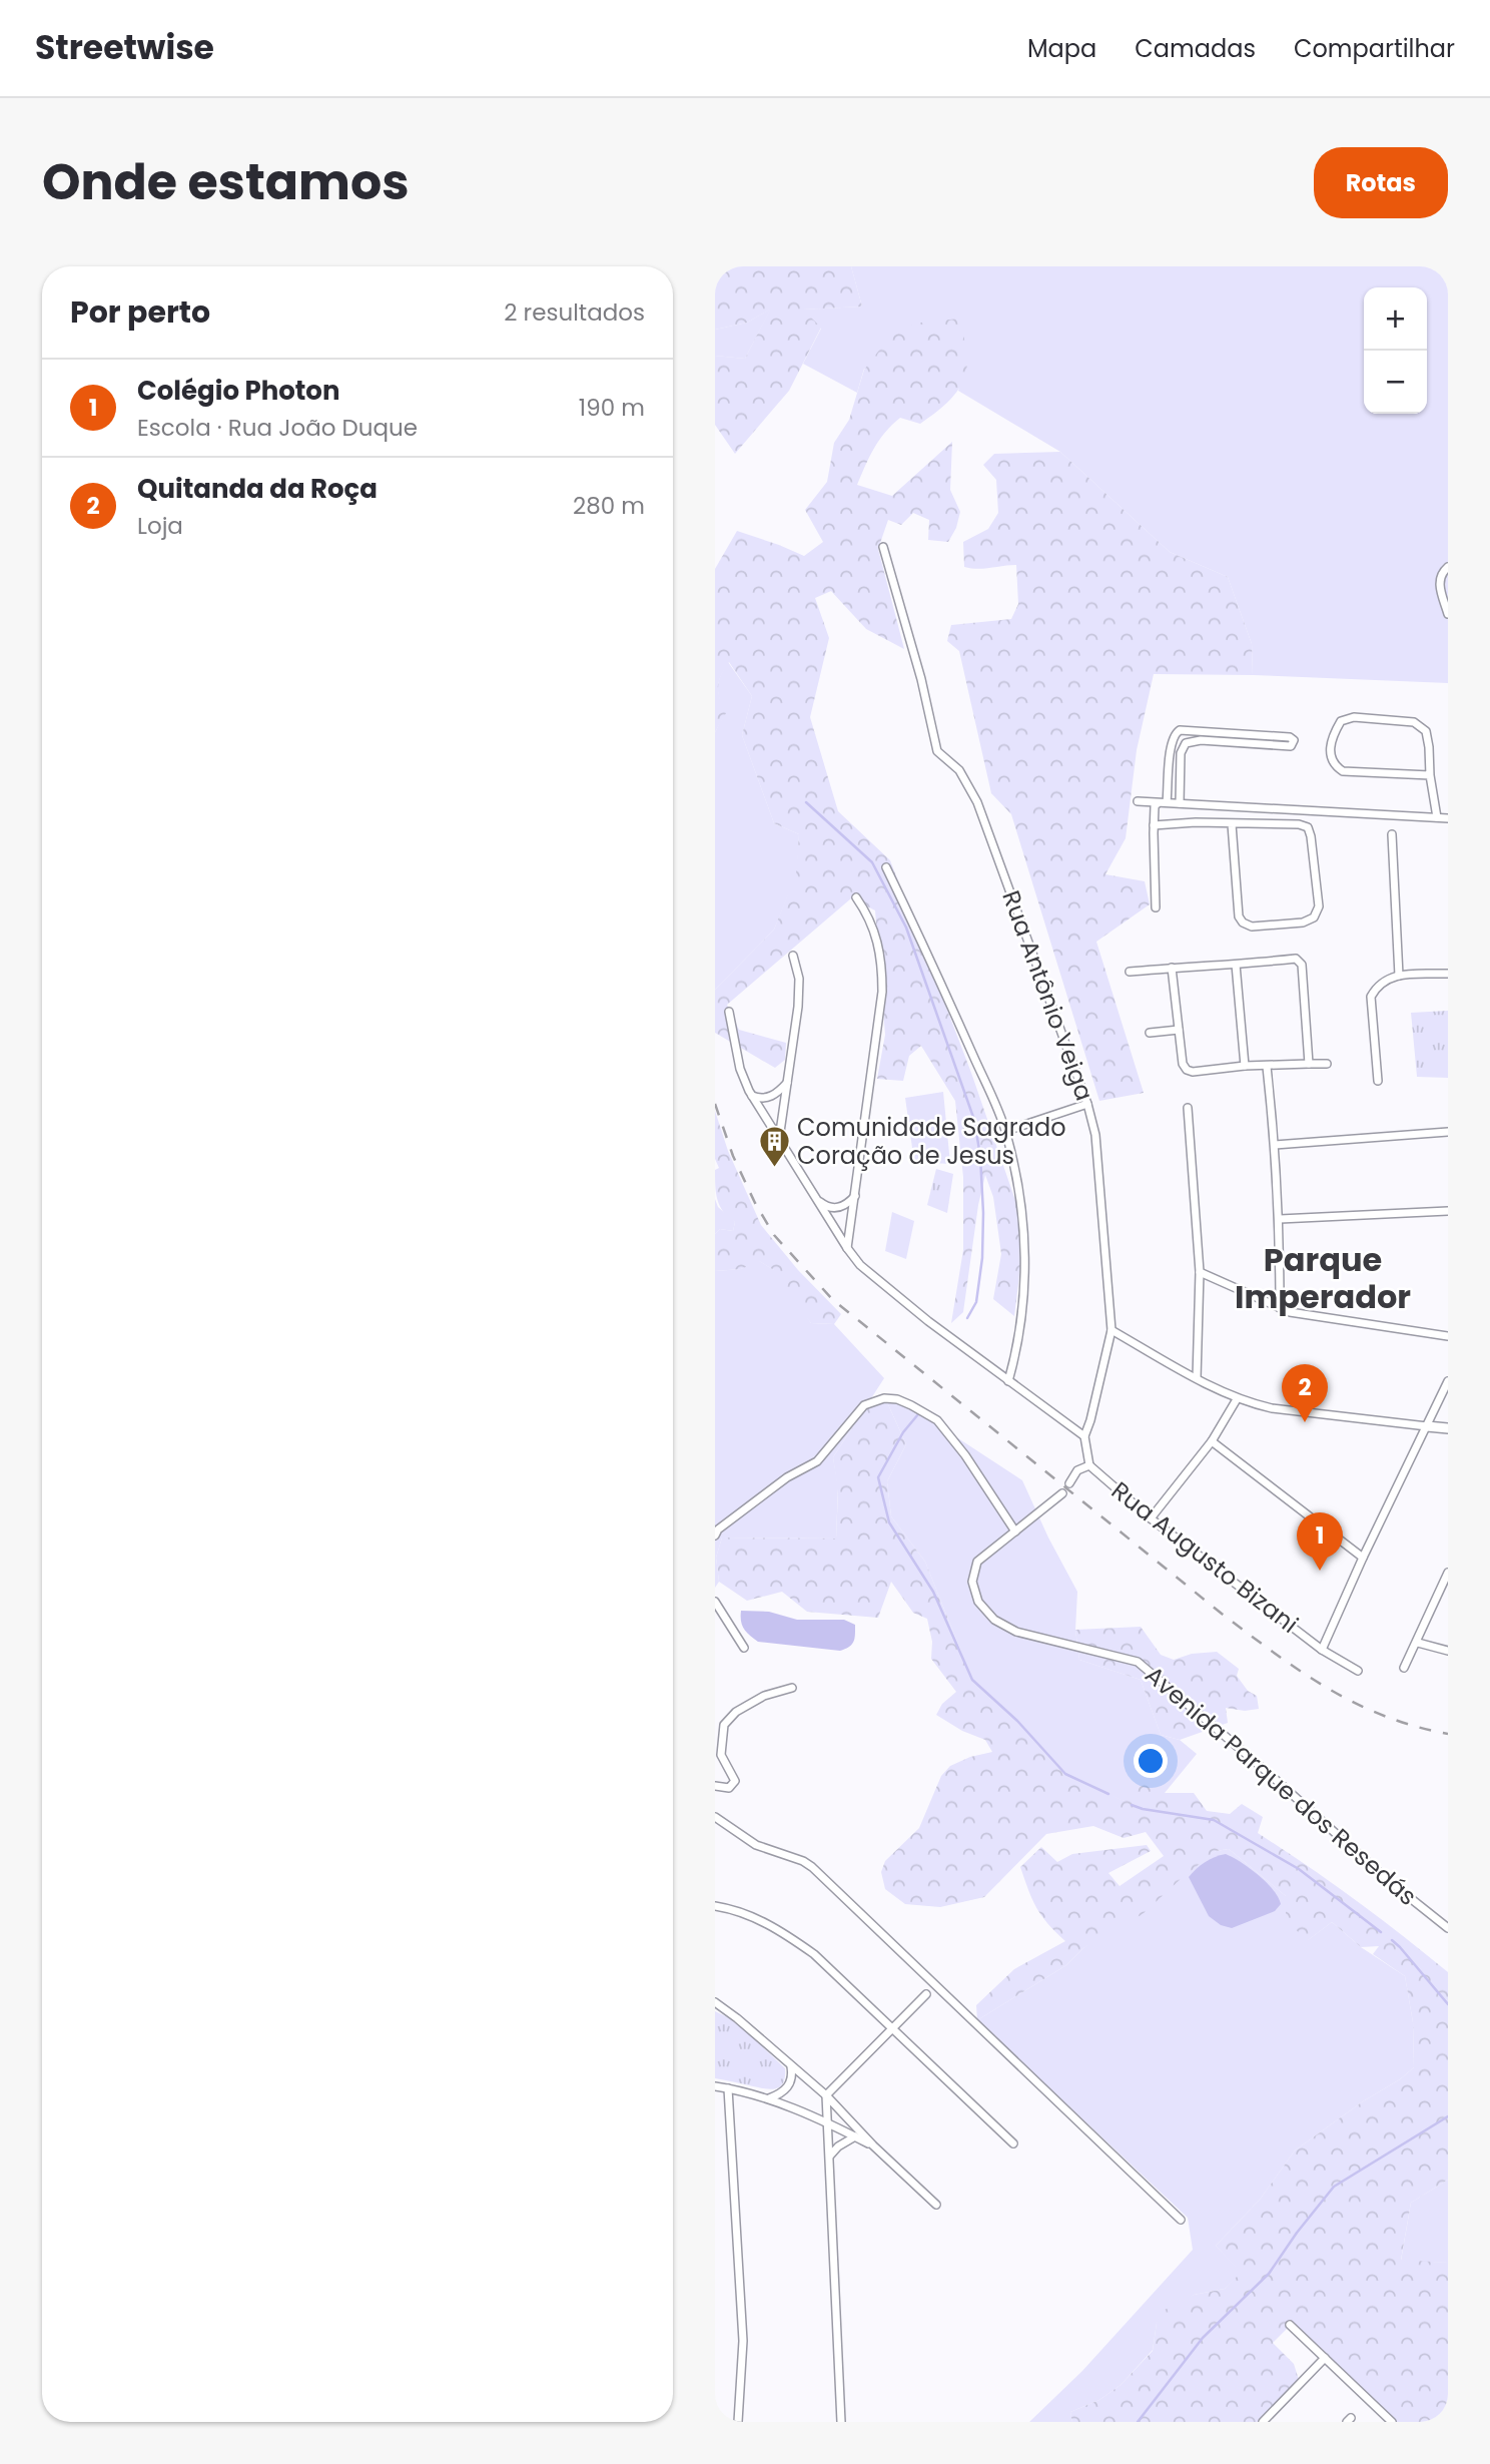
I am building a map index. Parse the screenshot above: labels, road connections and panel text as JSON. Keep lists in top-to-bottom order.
{
  "streets": {
    "street": ["Rua Antônio Veiga", "Rua Augusto Bizani", "Avenida Parque dos Resedás"]
  },
  "crossings": [
    ["Rua Antônio Veiga", "Rua Augusto Bizani"]
  ],
  "districts": ["Parque Imperador"],
  "places": {
    "building": ["Comunidade Sagrado Coração de Jesus"]
  },
  "page": {
    "header": "Streetwise",
    "nav": ["Mapa", "Camadas", "Compartilhar"],
    "title": "Onde estamos",
    "buttons": "Rotas",
    "heading": ["Por perto", "2 resultados"],
    "map_buttons": ["+", "−"],
    "list": [
      {
        "mark": "1",
        "name": "Colégio Photon",
        "note": "Escola · Rua João Duque",
        "value": "190 m"
      },
      {
        "mark": "2",
        "name": "Quitanda da Roça",
        "note": "Loja",
        "value": "280 m"
      }
    ],
    "pins": ["2", "1"]
  }
}
